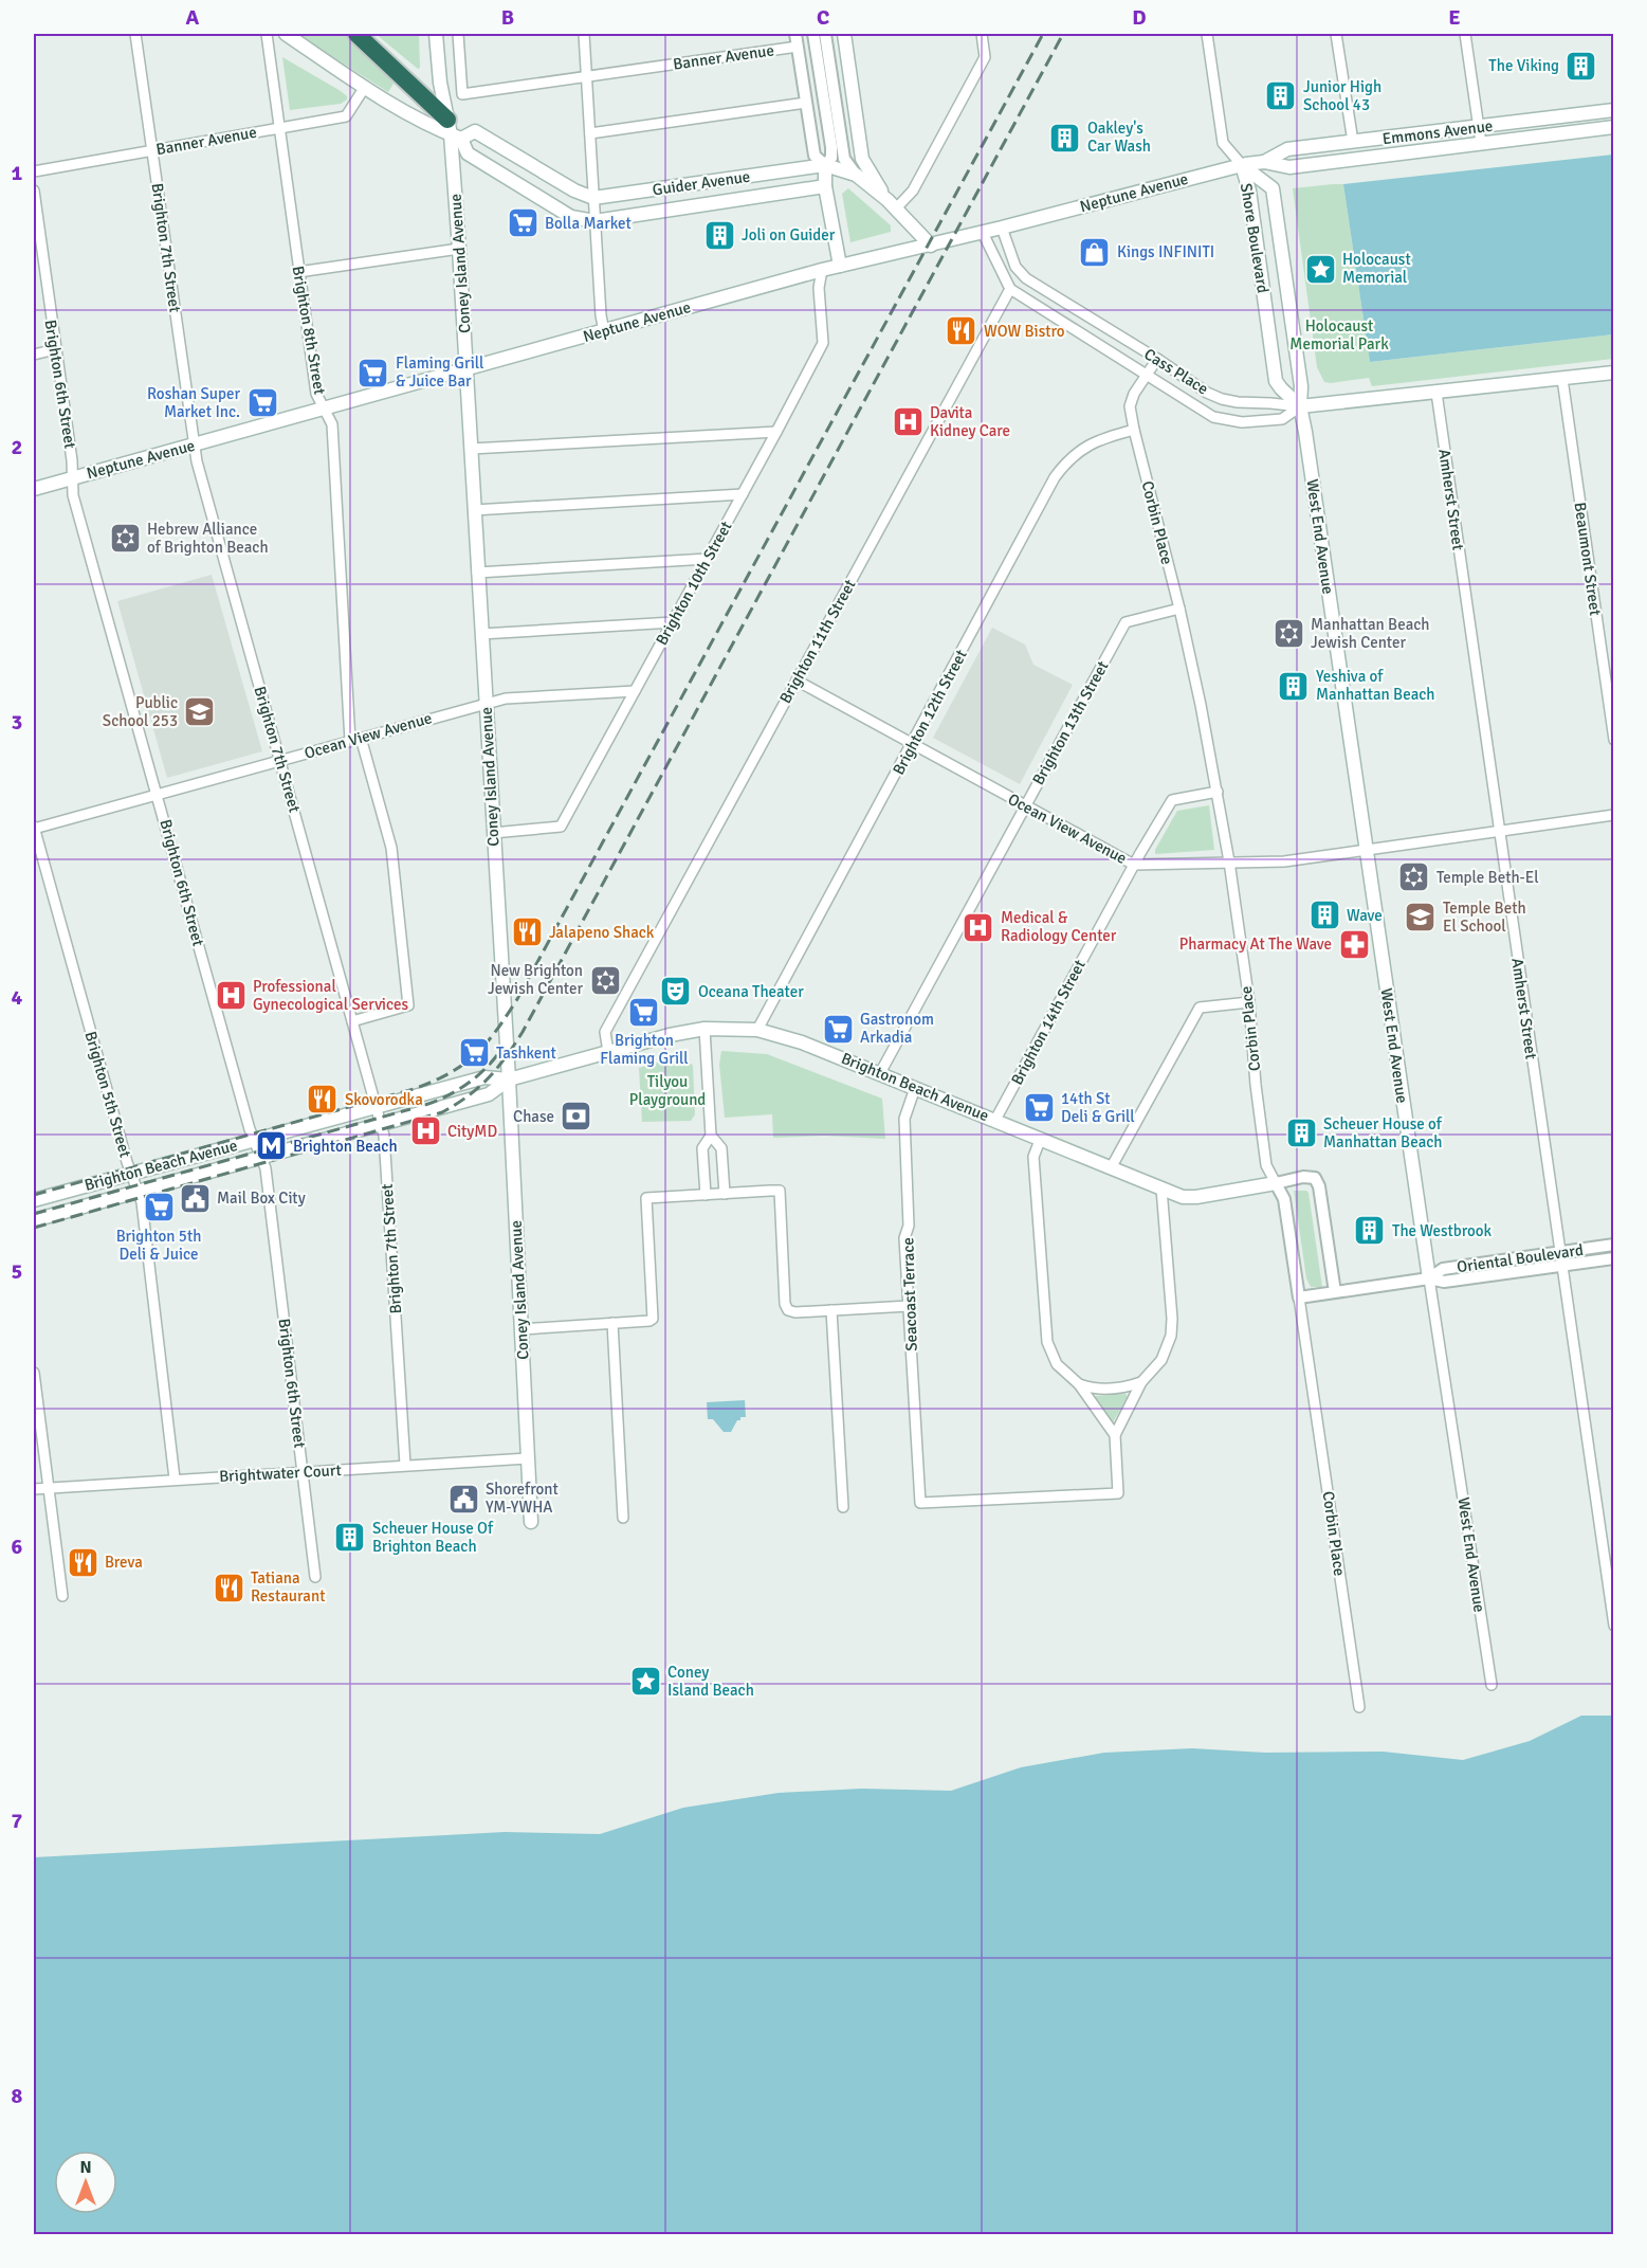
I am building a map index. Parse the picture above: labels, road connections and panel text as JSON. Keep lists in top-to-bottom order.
{
  "streets": {
    "main road": [
      "Emmons Avenue",
      "Guider Avenue",
      "Neptune Avenue",
      "Shore Boulevard",
      "Coney Island Avenue",
      "West End Avenue",
      "Brighton Beach Avenue"
    ],
    "street": [
      "Banner Avenue",
      "Brighton 7th Street",
      "Brighton 8th Street",
      "Cass Place",
      "Brighton 6th Street",
      "Amherst Street",
      "Corbin Place",
      "Beaumont Street",
      "Brighton 10th Street",
      "Brighton 11th Street",
      "Brighton 12th Street",
      "Brighton 13th Street",
      "Ocean View Avenue",
      "Brighton 14th Street",
      "Brighton 5th Street",
      "Oriental Boulevard",
      "Seacoast Terrace",
      "Brightwater Court"
    ]
  },
  "crossings": [
    ["Banner Avenue", "Guider Avenue"],
    ["Banner Avenue", "Brighton 7th Street"],
    ["Banner Avenue", "Brighton 8th Street"],
    ["Emmons Avenue", "Neptune Avenue"],
    ["Emmons Avenue", "Shore Boulevard"],
    ["Guider Avenue", "Neptune Avenue"],
    ["Guider Avenue", "Coney Island Avenue"],
    ["Neptune Avenue", "Shore Boulevard"],
    ["Neptune Avenue", "Brighton 7th Street"],
    ["Neptune Avenue", "Coney Island Avenue"],
    ["Neptune Avenue", "Brighton 8th Street"],
    ["Neptune Avenue", "Cass Place"],
    ["Neptune Avenue", "Brighton 6th Street"],
    ["Neptune Avenue", "Brighton 10th Street"],
    ["Shore Boulevard", "Cass Place"],
    ["Shore Boulevard", "West End Avenue"],
    ["Brighton 7th Street", "Ocean View Avenue"],
    ["Brighton 7th Street", "Brighton Beach Avenue"],
    ["Brighton 7th Street", "Brightwater Court"],
    ["Coney Island Avenue", "Brighton 10th Street"],
    ["Coney Island Avenue", "Ocean View Avenue"],
    ["Coney Island Avenue", "Brighton Beach Avenue"],
    ["Coney Island Avenue", "Brightwater Court"],
    ["Brighton 8th Street", "Ocean View Avenue"],
    ["Cass Place", "Corbin Place"],
    ["Cass Place", "West End Avenue"],
    ["Cass Place", "Brighton 11th Street"],
    ["Brighton 6th Street", "Ocean View Avenue"],
    ["Brighton 6th Street", "Brighton Beach Avenue"],
    ["Brighton 6th Street", "Brightwater Court"],
    ["Amherst Street", "Ocean View Avenue"],
    ["Amherst Street", "Oriental Boulevard"],
    ["Corbin Place", "Brighton 12th Street"],
    ["Corbin Place", "Brighton 13th Street"],
    ["Corbin Place", "Ocean View Avenue"],
    ["Corbin Place", "Brighton 14th Street"],
    ["Corbin Place", "Brighton Beach Avenue"],
    ["Corbin Place", "Oriental Boulevard"],
    ["West End Avenue", "Ocean View Avenue"],
    ["West End Avenue", "Oriental Boulevard"],
    ["Brighton 10th Street", "Ocean View Avenue"],
    ["Brighton 11th Street", "Ocean View Avenue"],
    ["Brighton 11th Street", "Brighton Beach Avenue"],
    ["Brighton 12th Street", "Ocean View Avenue"],
    ["Brighton 12th Street", "Brighton Beach Avenue"],
    ["Brighton 13th Street", "Ocean View Avenue"],
    ["Brighton 13th Street", "Brighton Beach Avenue"],
    ["Ocean View Avenue", "Brighton 14th Street"],
    ["Ocean View Avenue", "Brighton 5th Street"],
    ["Brighton 14th Street", "Brighton Beach Avenue"],
    ["Brighton Beach Avenue", "Brighton 5th Street"],
    ["Brighton Beach Avenue", "Oriental Boulevard"],
    ["Brighton Beach Avenue", "Seacoast Terrace"],
    ["Brighton 5th Street", "Brightwater Court"]
  ],
  "parks": ["Holocaust Memorial Park", "Tilyou Playground"],
  "places": {
    "building": [
      "The Viking",
      "Junior High School 43",
      "Oakley's Car Wash",
      "Joli on Guider",
      "Yeshiva of Manhattan Beach",
      "Wave",
      "Scheuer House of Manhattan Beach",
      "The Westbrook",
      "Scheuer House Of Brighton Beach"
    ],
    "supermarket": [
      "Bolla Market",
      "Flaming Grill & Juice Bar",
      "Roshan Super Market Inc.",
      "Brighton Flaming Grill",
      "Gastronom Arkadia",
      "Tashkent",
      "14th St Deli & Grill",
      "Brighton 5th Deli & Juice"
    ],
    "shop": ["Kings INFINITI"],
    "place": ["Holocaust Memorial", "Coney Island Beach"],
    "restaurant": [
      "WOW Bistro",
      "Jalapeno Shack",
      "Skovorodka",
      "Breva",
      "Tatiana Restaurant"
    ],
    "hospital": [
      "Davita Kidney Care",
      "Medical & Radiology Center",
      "Professional Gynecological Services",
      "CityMD"
    ],
    "synagogue": [
      "Hebrew Alliance of Brighton Beach",
      "Manhattan Beach Jewish Center",
      "Temple Beth-El",
      "New Brighton Jewish Center"
    ],
    "school or university": ["Public School 253", "Temple Beth El School"],
    "pharmacy": ["Pharmacy At The Wave"],
    "theatre": ["Oceana Theater"],
    "bank": ["Chase"],
    "metro station": ["Brighton Beach"],
    "public building": ["Mail Box City", "Shorefront YM-YWHA"]
  },
  "north": "top",
  "grid": {
    "columns": [
      "A",
      "B",
      "C",
      "D",
      "E"
    ],
    "rows": [
      "1",
      "2",
      "3",
      "4",
      "5",
      "6",
      "7",
      "8"
    ]
  }
}
